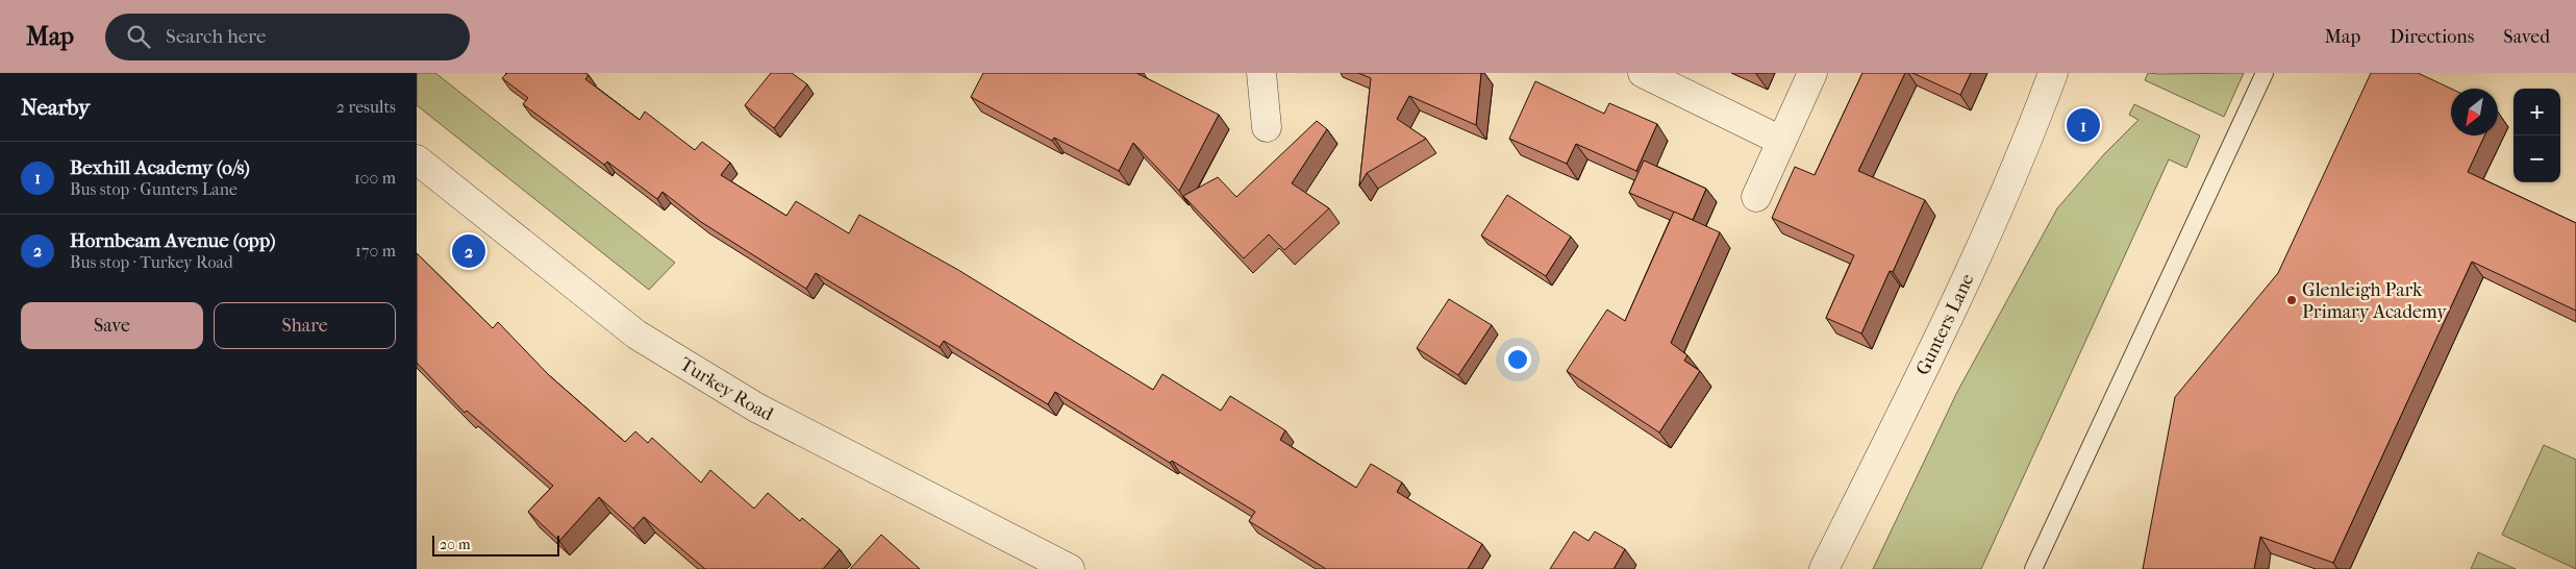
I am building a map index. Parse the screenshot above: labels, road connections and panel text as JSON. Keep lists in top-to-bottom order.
{
  "streets": {
    "street": ["Gunters Lane", "Turkey Road"]
  },
  "places": ["Glenleigh Park Primary Academy"],
  "scale_bar": "20 m",
  "north": "bottom left",
  "page": {
    "header": "Map",
    "search": "Search here",
    "nav": ["Map", "Directions", "Saved"],
    "heading": ["Nearby", "2 results"],
    "map_buttons": ["+", "−"],
    "pins": ["1", "2"],
    "list": [
      {
        "mark": "1",
        "name": "Bexhill Academy (o/s)",
        "note": "Bus stop · Gunters Lane",
        "value": "100 m"
      },
      {
        "mark": "2",
        "name": "Hornbeam Avenue (opp)",
        "note": "Bus stop · Turkey Road",
        "value": "170 m"
      }
    ],
    "buttons": ["Save", "Share"],
    "scale": "20 m"
  }
}
